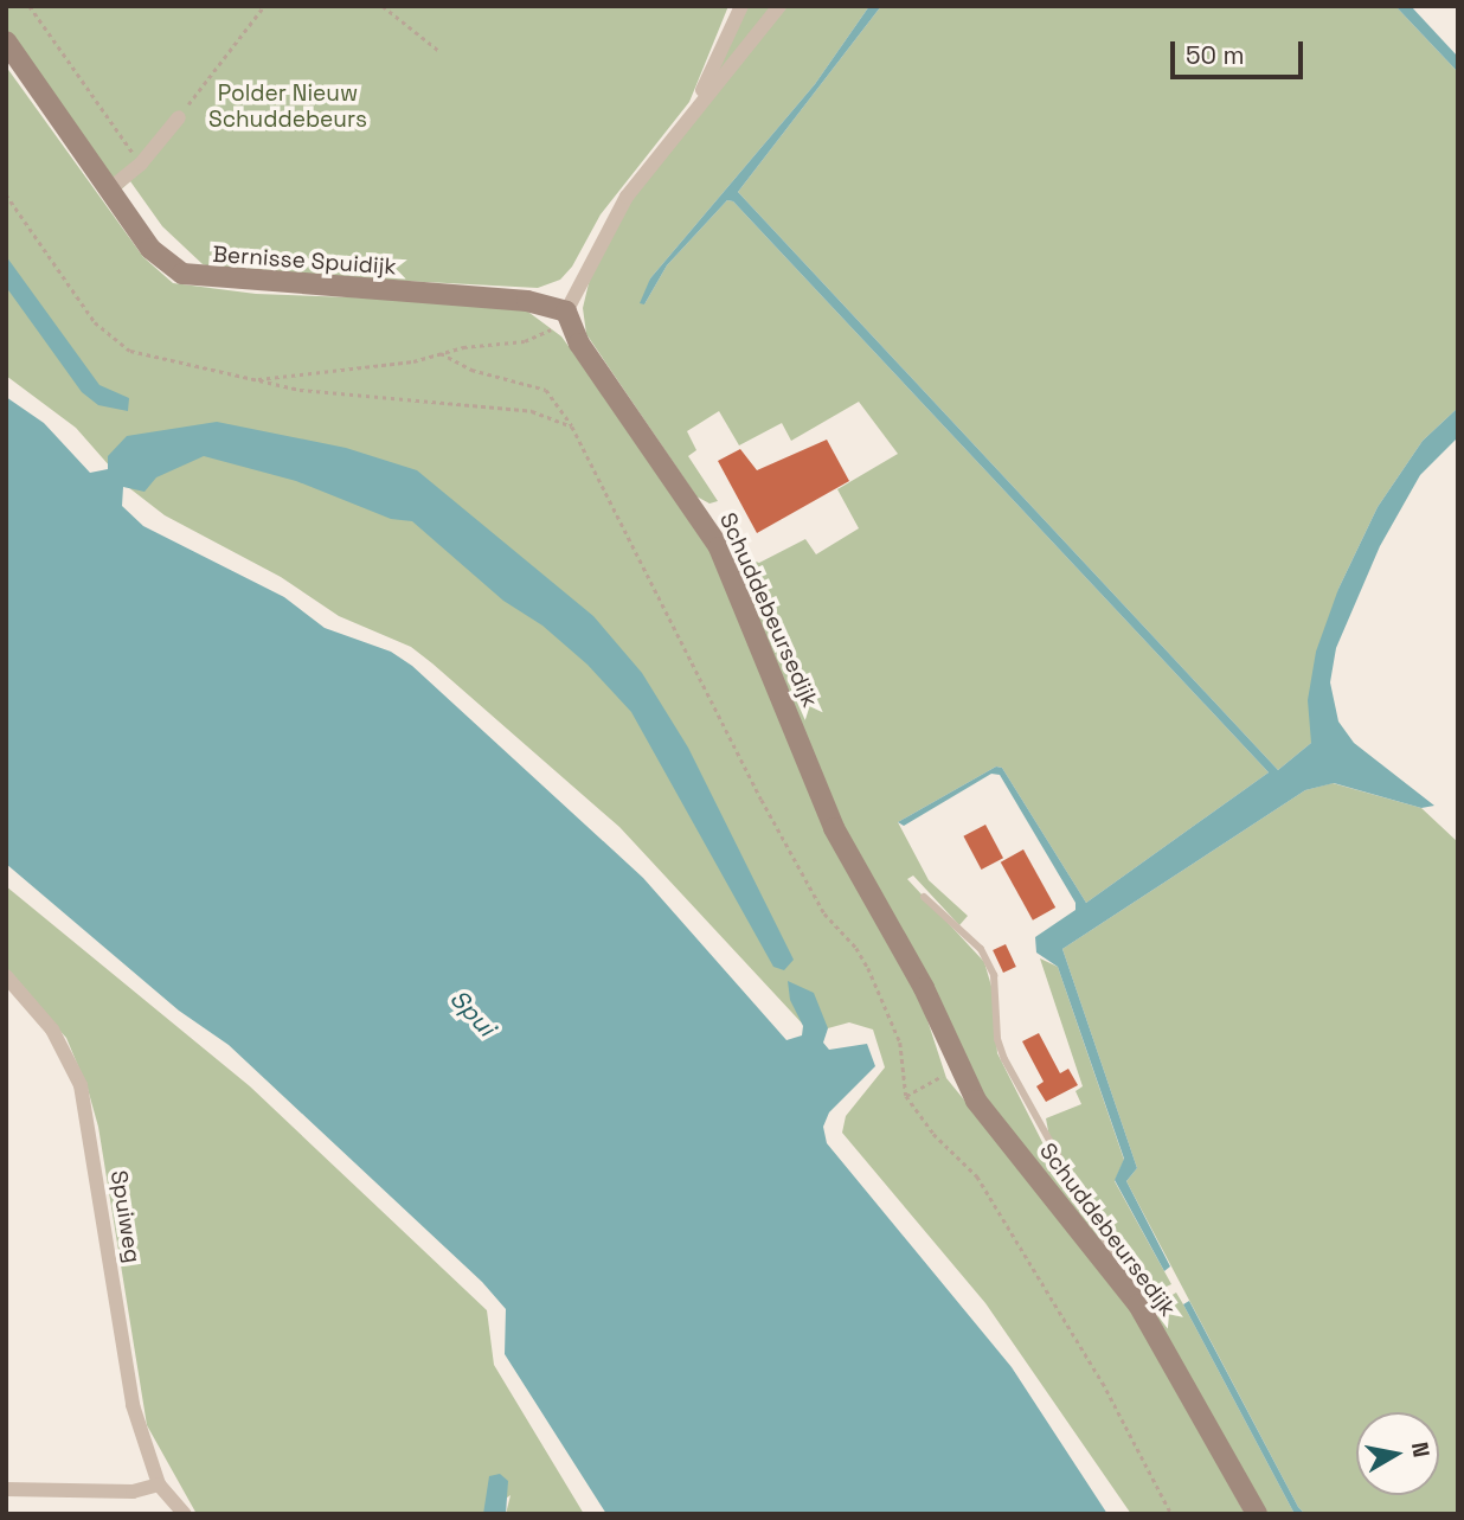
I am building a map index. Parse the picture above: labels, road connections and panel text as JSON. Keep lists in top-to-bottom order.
{
  "streets": {
    "street": ["Bernisse Spuidijk", "Schuddebeursedijk", "Spuiweg"]
  },
  "crossings": [
    ["Bernisse Spuidijk", "Schuddebeursedijk"]
  ],
  "water": ["Spui"],
  "parks": ["Polder Nieuw Schuddebeurs"],
  "scale_bar": "50 m",
  "north": "right"
}
